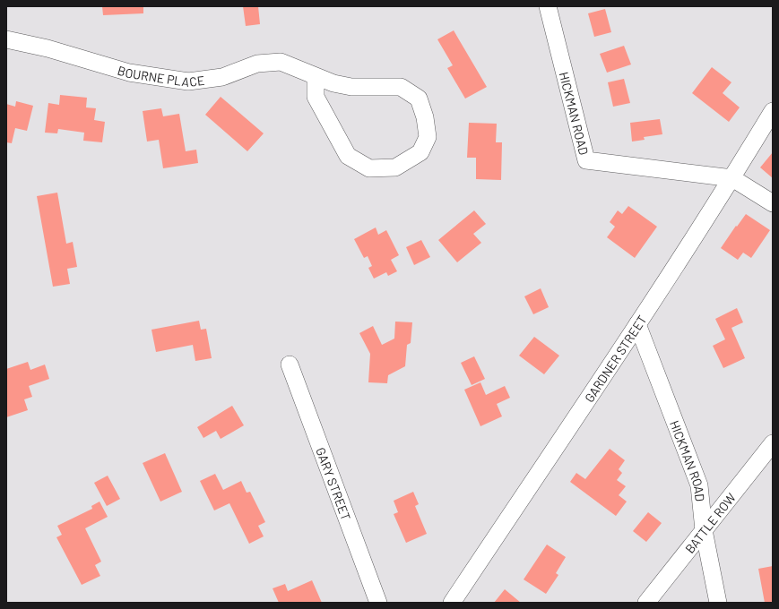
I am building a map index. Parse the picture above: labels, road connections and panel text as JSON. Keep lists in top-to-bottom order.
{
  "streets": {
    "street": [
      "BOURNE PLACE",
      "HICKMAN ROAD",
      "GARDNER STREET",
      "GARY STREET",
      "BATTLE ROW"
    ]
  },
  "crossings": [
    ["HICKMAN ROAD", "GARDNER STREET"],
    ["HICKMAN ROAD", "BATTLE ROW"]
  ]
}
